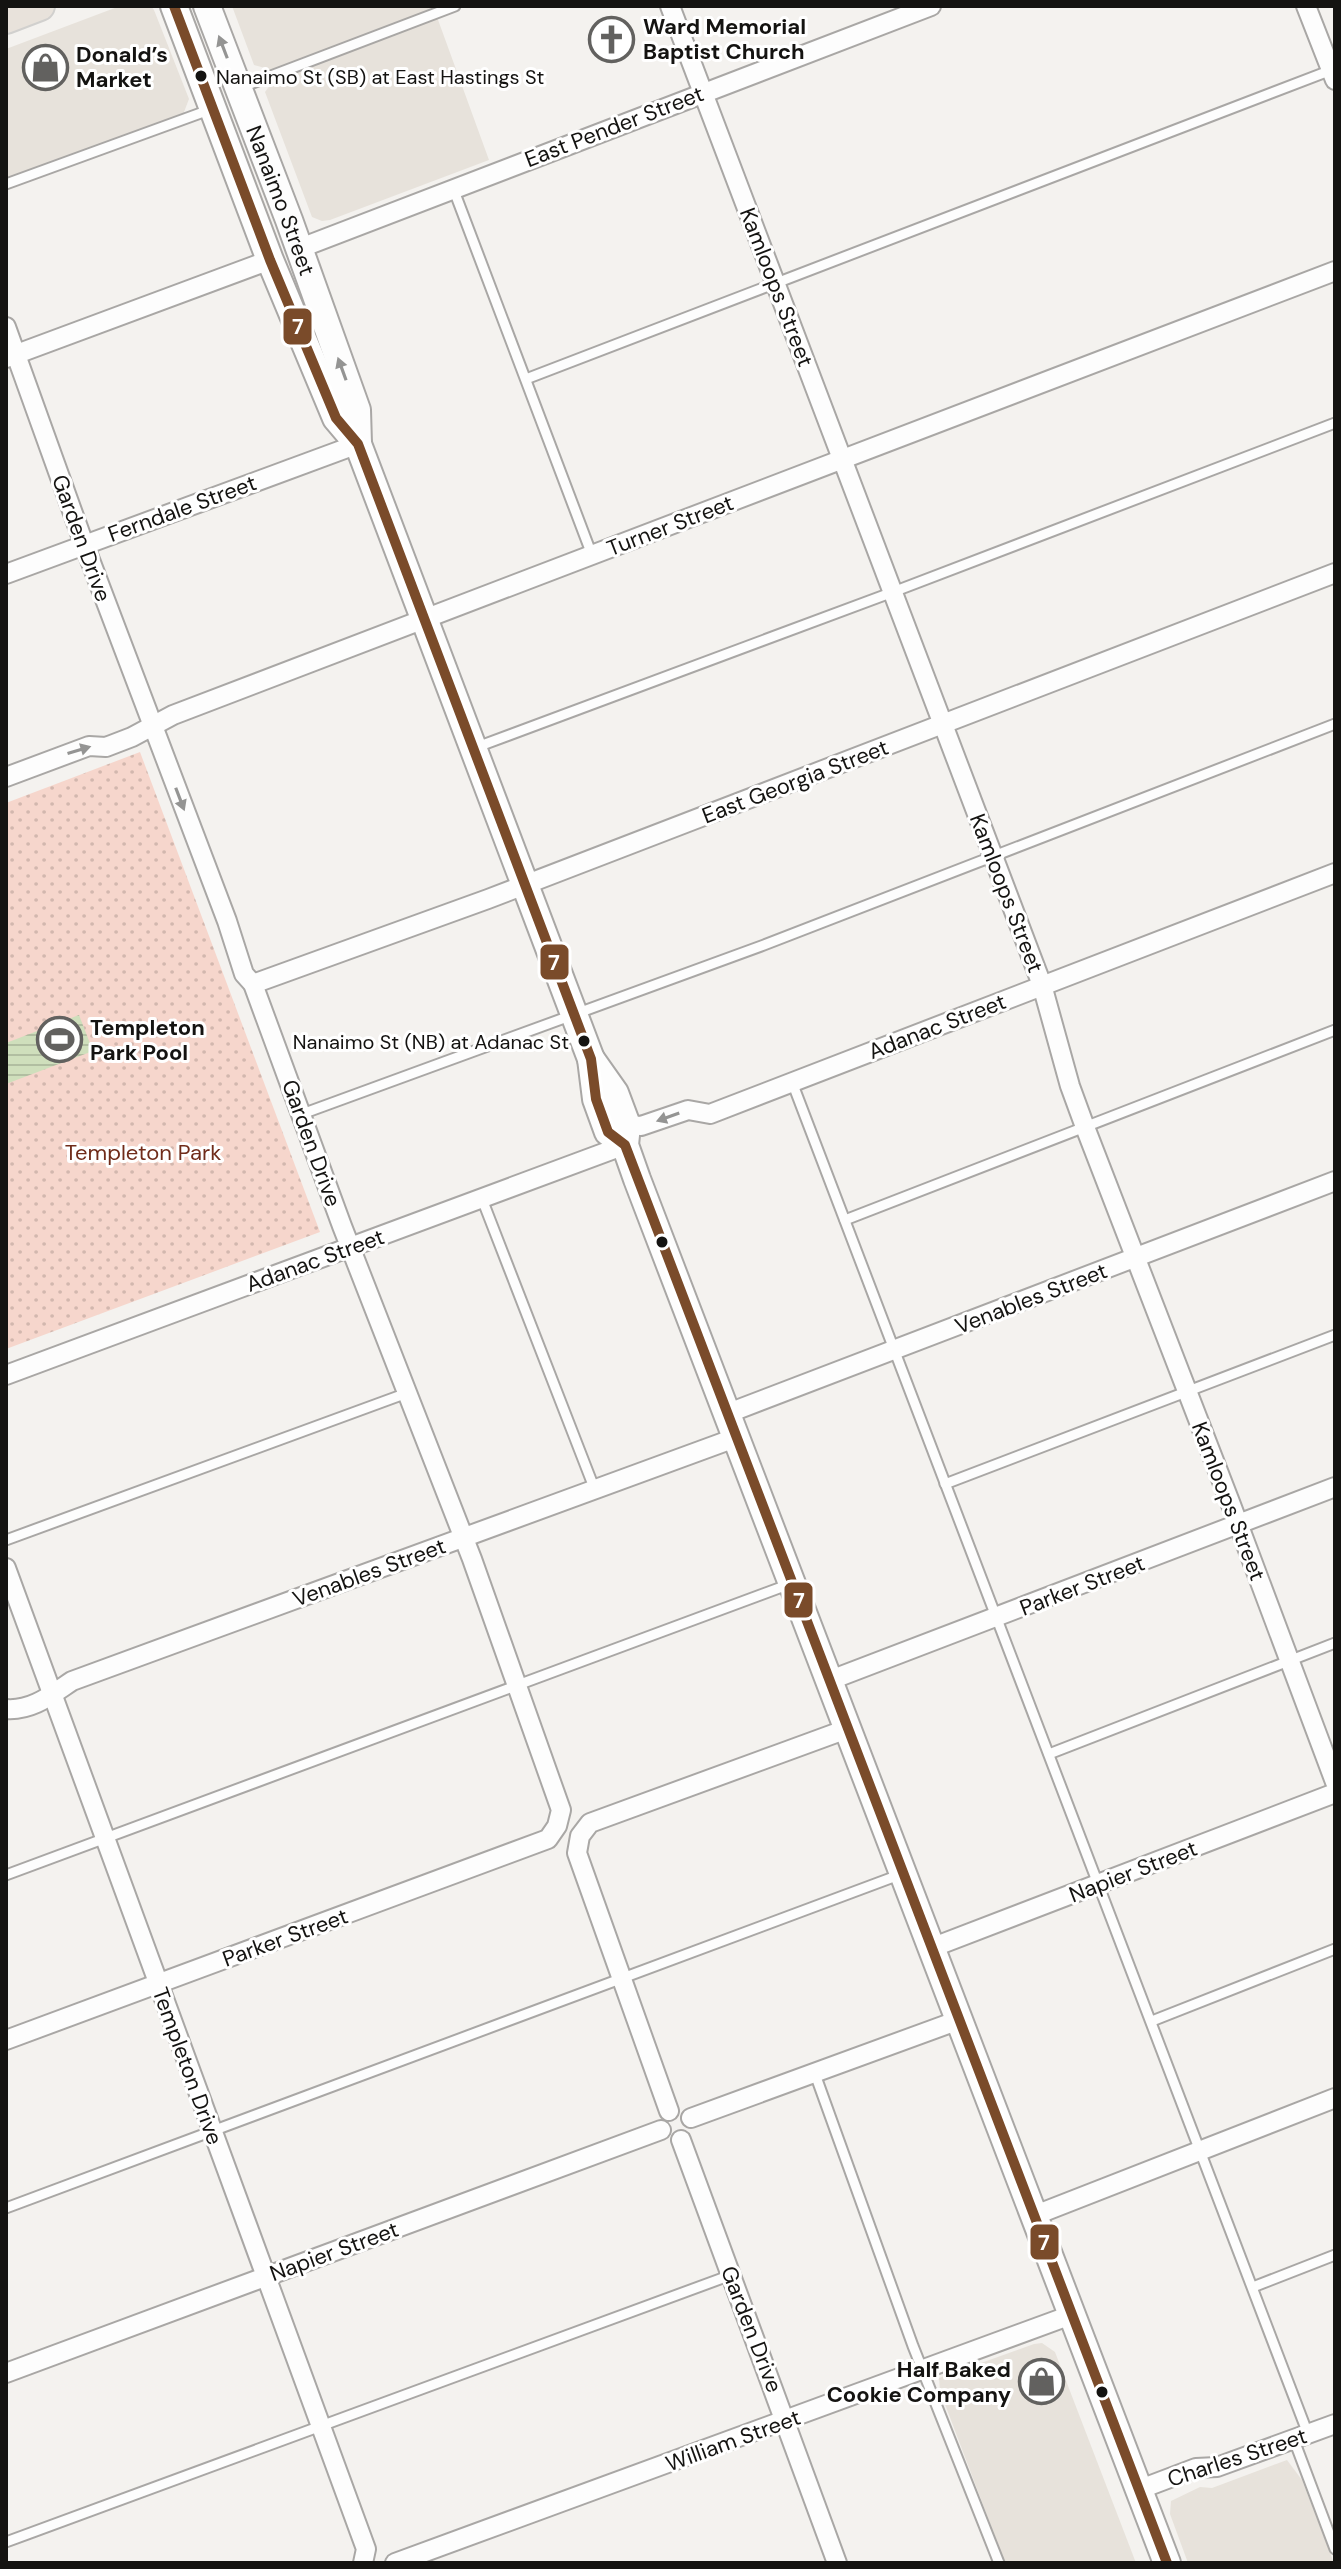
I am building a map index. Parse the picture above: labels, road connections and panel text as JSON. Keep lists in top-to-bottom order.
{
  "streets": {
    "main road": ["Nanaimo Street"],
    "street": [
      "East Pender Street",
      "Kamloops Street",
      "Ferndale Street",
      "Turner Street",
      "Garden Drive",
      "East Georgia Street",
      "Adanac Street",
      "Venables Street",
      "Parker Street",
      "Napier Street",
      "Templeton Drive",
      "William Street",
      "Charles Street"
    ]
  },
  "crossings": [
    ["East Pender Street", "Nanaimo Street"],
    ["East Pender Street", "Kamloops Street"],
    ["Nanaimo Street", "Ferndale Street"],
    ["Nanaimo Street", "Turner Street"],
    ["Nanaimo Street", "East Georgia Street"],
    ["Nanaimo Street", "Adanac Street"],
    ["Nanaimo Street", "Venables Street"],
    ["Nanaimo Street", "Parker Street"],
    ["Nanaimo Street", "Napier Street"],
    ["Nanaimo Street", "William Street"],
    ["Nanaimo Street", "Charles Street"],
    ["Kamloops Street", "Turner Street"],
    ["Kamloops Street", "East Georgia Street"],
    ["Kamloops Street", "Adanac Street"],
    ["Kamloops Street", "Venables Street"],
    ["Kamloops Street", "Parker Street"],
    ["Ferndale Street", "Garden Drive"],
    ["Turner Street", "Garden Drive"],
    ["Garden Drive", "East Georgia Street"],
    ["Garden Drive", "Adanac Street"],
    ["Garden Drive", "Venables Street"],
    ["Garden Drive", "Parker Street"],
    ["Garden Drive", "Napier Street"],
    ["Garden Drive", "William Street"],
    ["Venables Street", "Templeton Drive"],
    ["Parker Street", "Templeton Drive"],
    ["Napier Street", "Templeton Drive"]
  ],
  "parks": ["Templeton Park"],
  "places": {
    "church": ["Ward Memorial Baptist Church"],
    "shop": ["Donald’s Market", "Half Baked Cookie Company"],
    "other": ["Nanaimo St (SB) at East Hastings St", "Nanaimo St (NB) at Adanac St"],
    "sports": ["Templeton Park Pool"]
  },
  "lines": ["transit line 7"]
}
